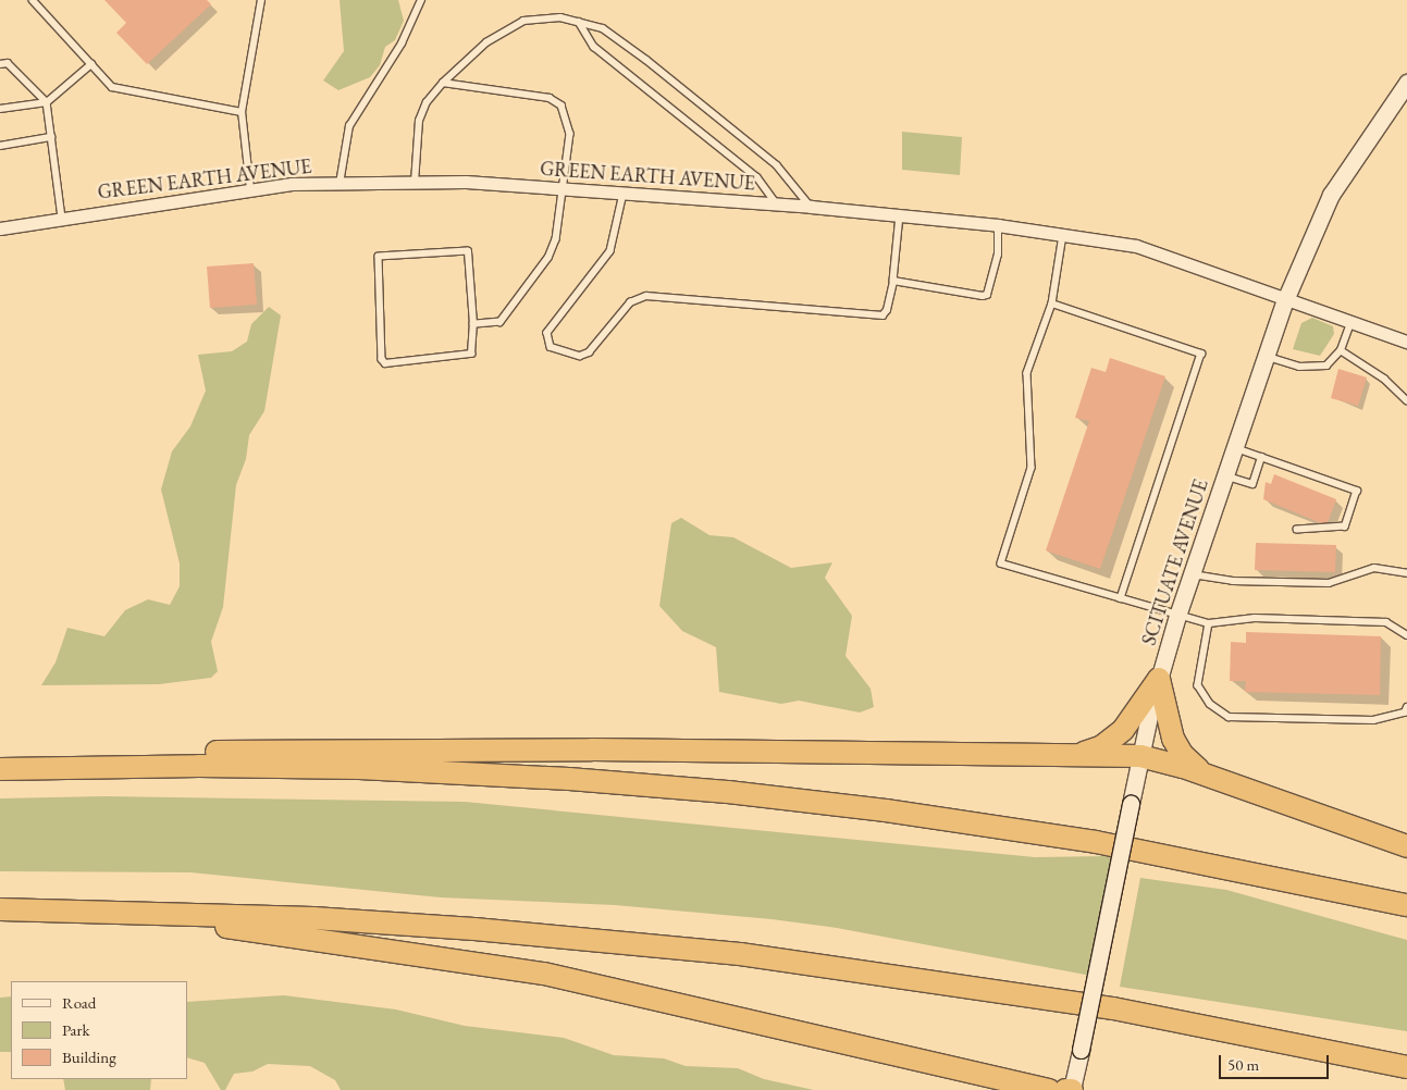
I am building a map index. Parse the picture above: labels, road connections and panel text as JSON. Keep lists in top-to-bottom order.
{
  "streets": {
    "main road": ["SCITUATE AVENUE"],
    "street": ["GREEN EARTH AVENUE"]
  },
  "crossings": [
    ["GREEN EARTH AVENUE", "SCITUATE AVENUE"]
  ],
  "legend": ["Road", "Park", "Building"],
  "scale_bar": "50 m"
}
